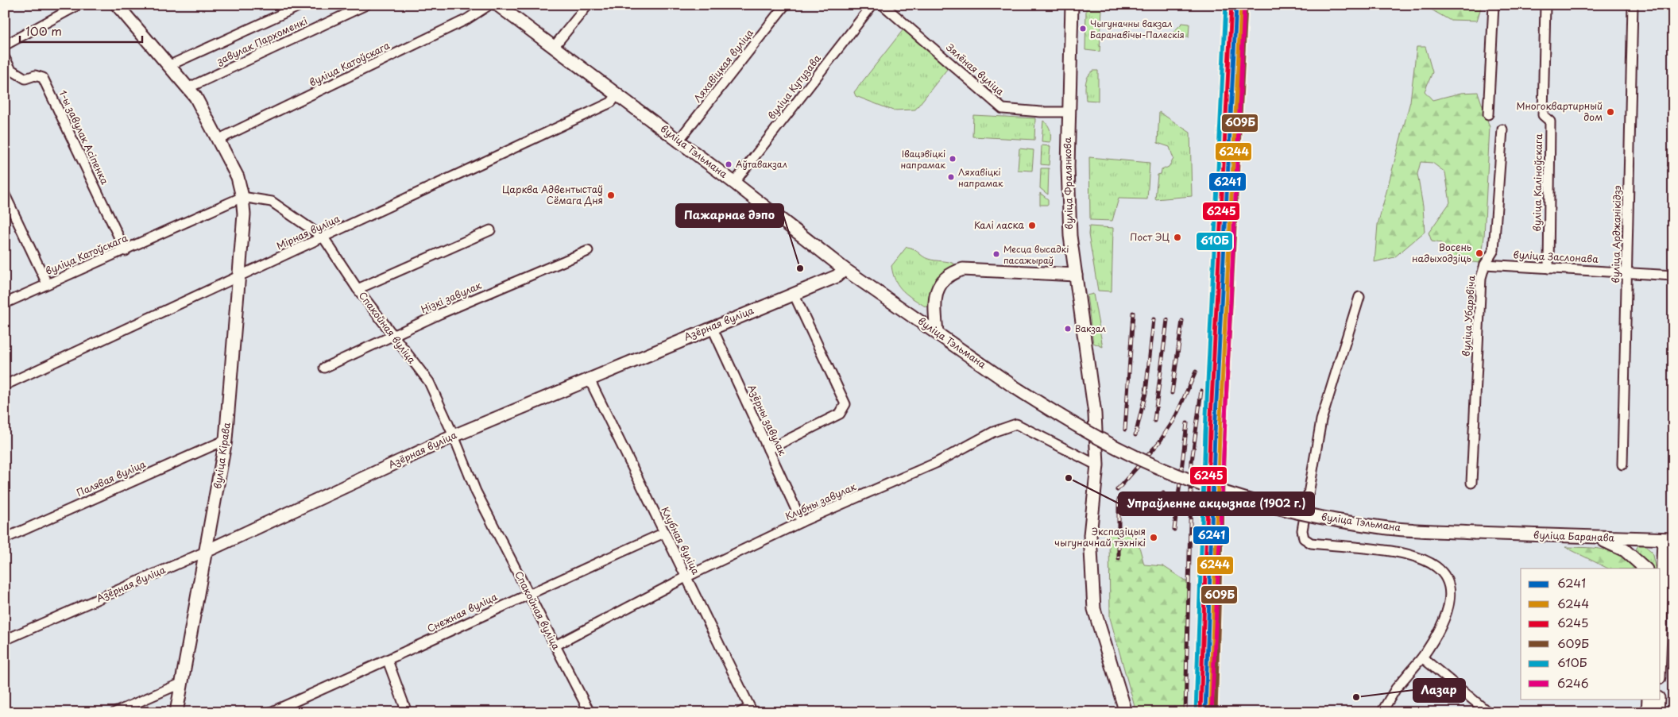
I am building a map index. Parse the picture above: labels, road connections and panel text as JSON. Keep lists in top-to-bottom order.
{
  "streets": {
    "main road": [
      "вуліца Тэльмана",
      "вуліца Фралянкова",
      "Азёрная вуліца",
      "вуліца Кірава",
      "вуліца Баранава"
    ],
    "street": [
      "завулак Пархоменкі",
      "вуліца Катоўскага",
      "Ляхавіцкая вуліца",
      "Зялёная вуліца",
      "вуліца Кутузава",
      "1-ы завулак Асіпенка",
      "вуліца Каліноўскага",
      "Мірная вуліца",
      "вуліца Арджанікідзэ",
      "вуліца Заслонава",
      "Нізкі завулак",
      "вуліца Убарэвіча",
      "Спакойная вуліца",
      "Азёрны завулак",
      "Палявая вуліца",
      "Клубны завулак",
      "Клубная вуліца",
      "Снежная вуліца"
    ]
  },
  "crossings": [
    ["вуліца Катоўскага", "1-ы завулак Асіпенка"],
    ["вуліца Катоўскага", "Спакойная вуліца"],
    ["вуліца Катоўскага", "вуліца Кірава"],
    ["Ляхавіцкая вуліца", "вуліца Тэльмана"],
    ["Зялёная вуліца", "вуліца Фралянкова"],
    ["вуліца Кутузава", "вуліца Тэльмана"],
    ["вуліца Тэльмана", "Мірная вуліца"],
    ["вуліца Тэльмана", "Азёрная вуліца"],
    ["вуліца Тэльмана", "вуліца Баранава"],
    ["вуліца Каліноўскага", "вуліца Заслонава"],
    ["вуліца Фралянкова", "Клубны завулак"],
    ["Мірная вуліца", "Спакойная вуліца"],
    ["Мірная вуліца", "вуліца Кірава"],
    ["вуліца Арджанікідзэ", "вуліца Заслонава"],
    ["вуліца Заслонава", "вуліца Убарэвіча"],
    ["Нізкі завулак", "Спакойная вуліца"],
    ["Азёрная вуліца", "Спакойная вуліца"],
    ["Азёрная вуліца", "Азёрны завулак"],
    ["Азёрная вуліца", "вуліца Кірава"],
    ["Азёрная вуліца", "Клубная вуліца"],
    ["Спакойная вуліца", "вуліца Кірава"],
    ["Спакойная вуліца", "Клубны завулак"],
    ["Спакойная вуліца", "Снежная вуліца"],
    ["Азёрны завулак", "Клубны завулак"],
    ["вуліца Кірава", "Палявая вуліца"],
    ["Клубны завулак", "Клубная вуліца"],
    ["Клубная вуліца", "Снежная вуліца"]
  ],
  "places": [
    "Чыгуначны вакзал Баранавічы-Палескія",
    "Многоквартирный дом",
    "Івацэвіцкі напрамак",
    "Аўтавакзал",
    "Ляхавіцкі напрамак",
    "Царква Адвентыстаў Сёмага Дня",
    "Калі ласка",
    "Пост ЭЦ",
    "Восень надыходзіць",
    "Месца высадкі пасажыраў",
    "Пажарнае дэпо",
    "Вакзал",
    "Упраўленне акцызнае (1902 г.)",
    "Экспазіцыя чыгуначнай тэхнікі",
    "Лазар"
  ],
  "lines": [
    "transit line 6241",
    "transit line 6244",
    "transit line 6245",
    "transit line 610Б",
    "transit line 609Б",
    "transit line 6246"
  ],
  "legend": [
    "6241",
    "6244",
    "6245",
    "609Б",
    "610Б",
    "6246"
  ],
  "scale_bar": "100 m"
}
